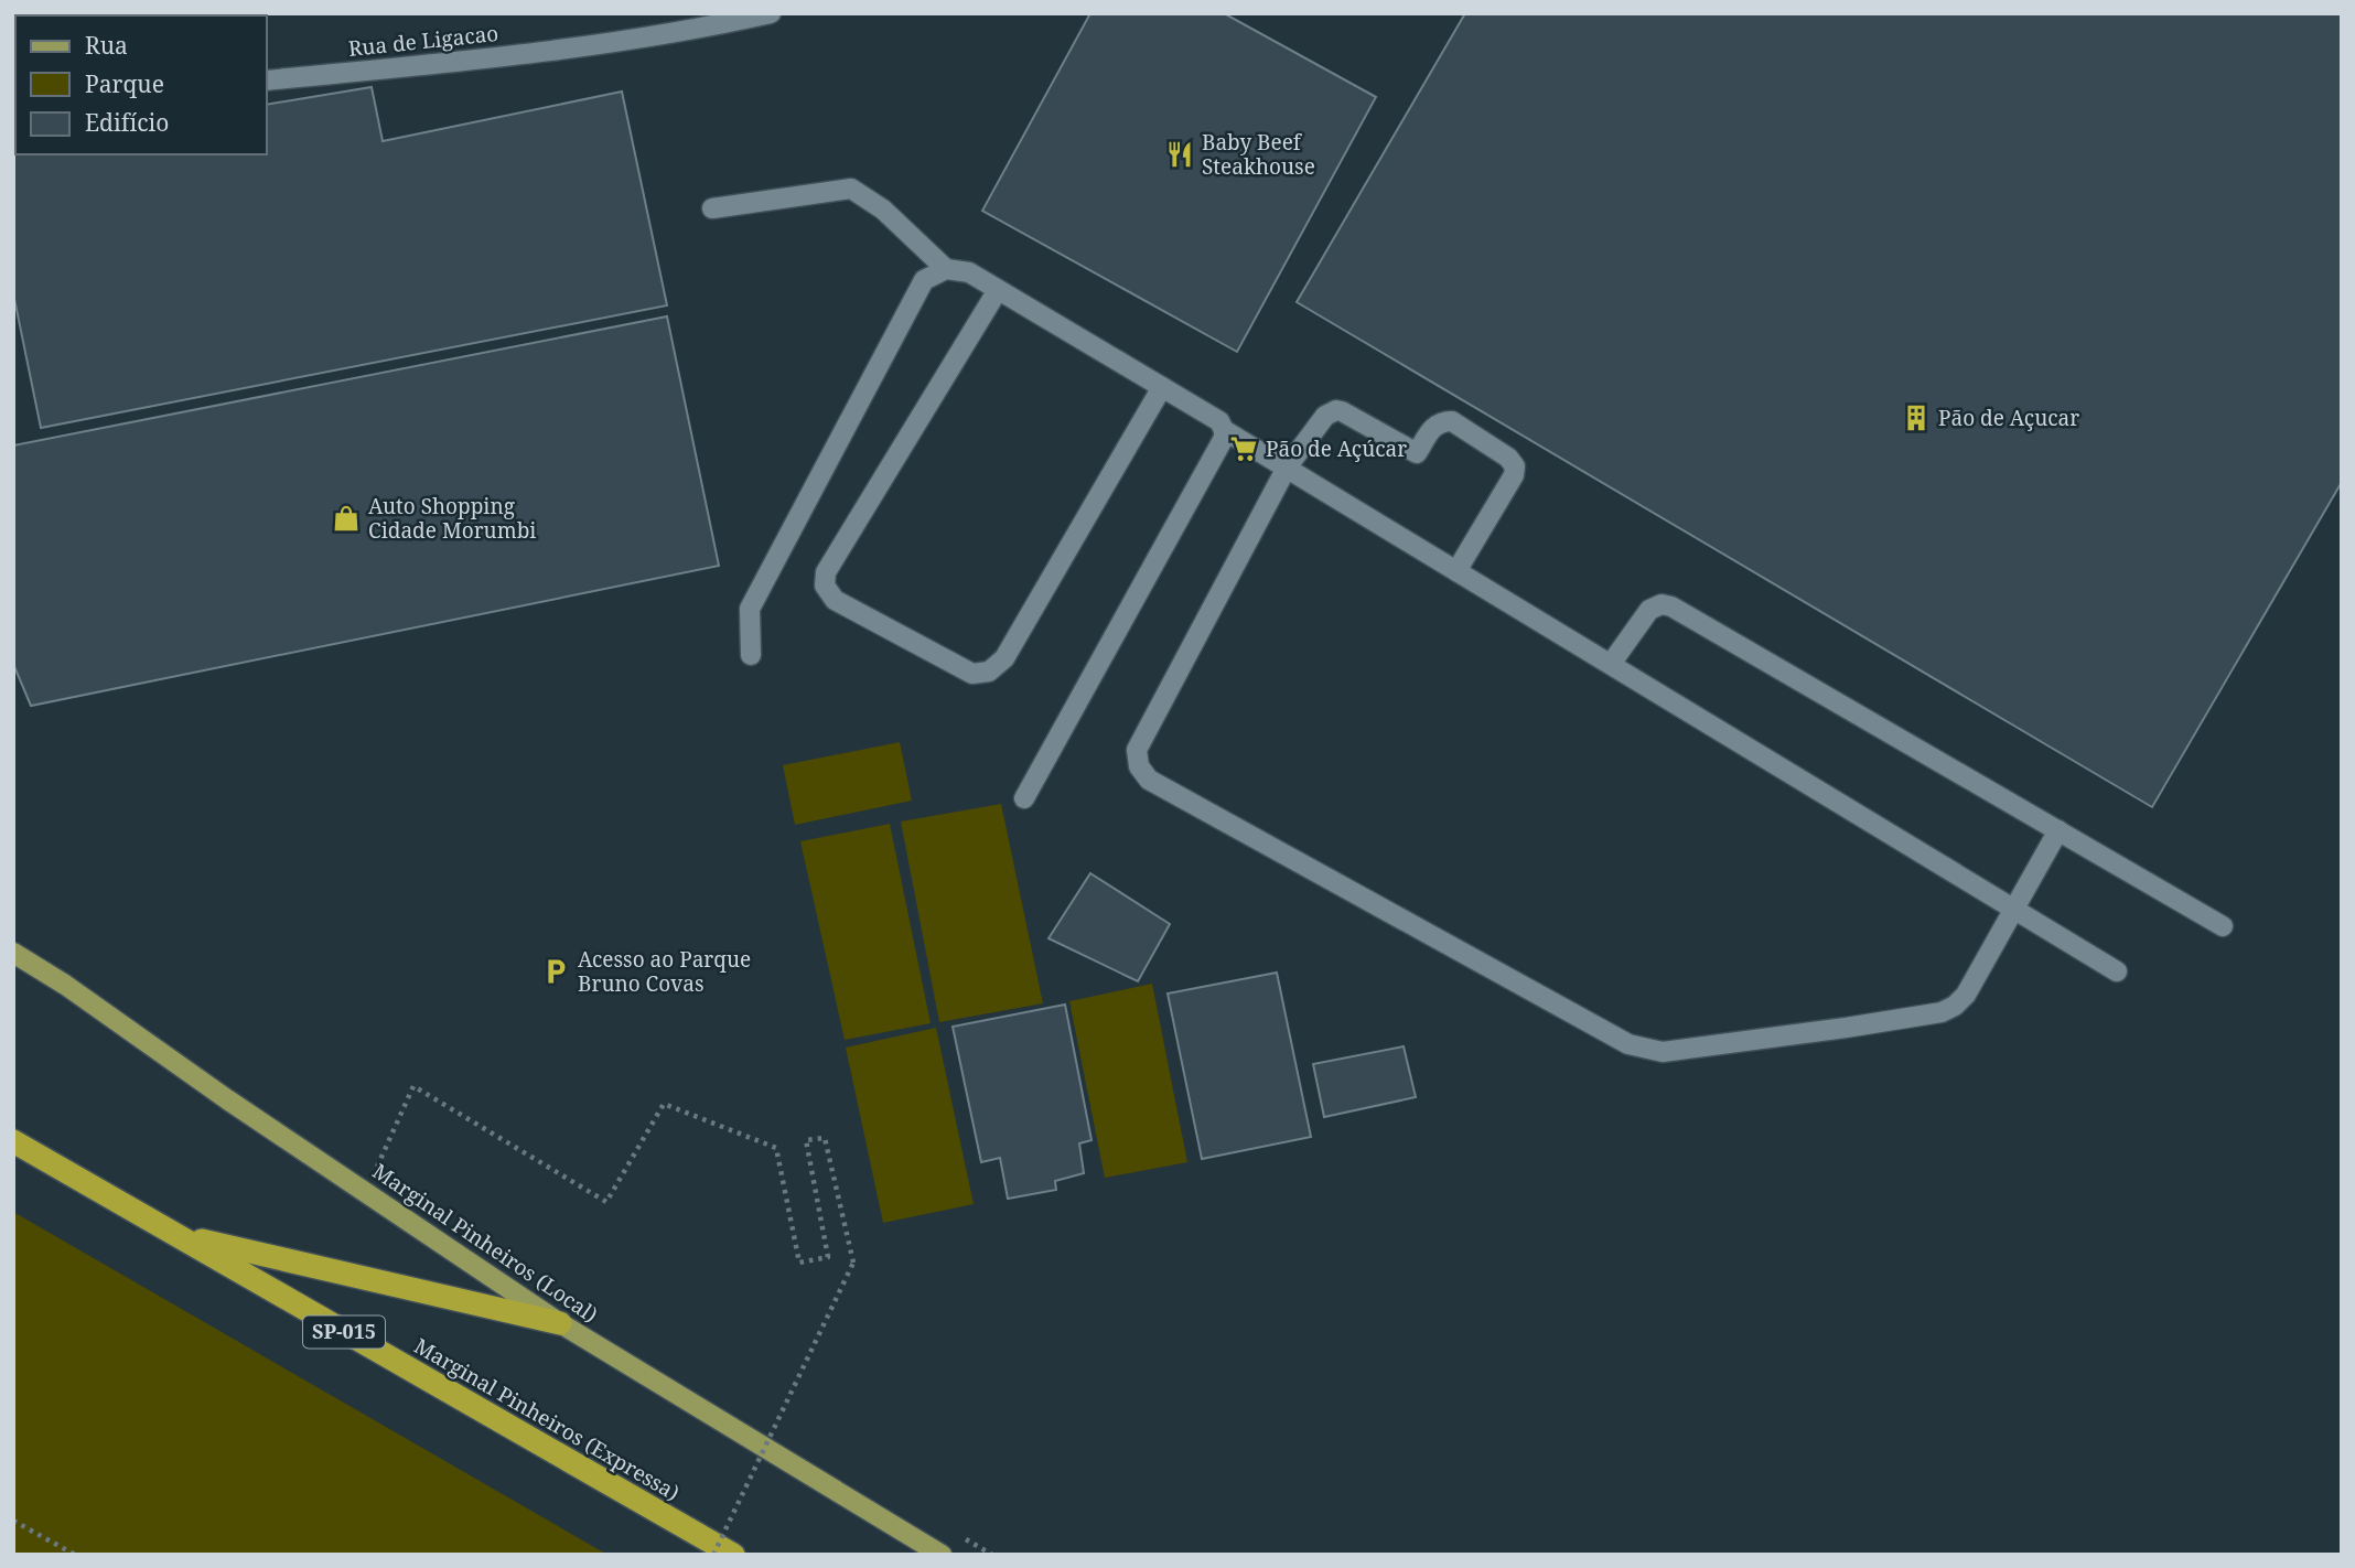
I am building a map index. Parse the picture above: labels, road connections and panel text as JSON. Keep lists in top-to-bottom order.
{
  "streets": {
    "highway": ["SP-015", "Marginal Pinheiros (Expressa)"],
    "main road": ["Marginal Pinheiros (Local)"],
    "lane": ["Rua de Ligacao"]
  },
  "places": {
    "restaurant": ["Baby Beef Steakhouse"],
    "building": ["Pão de Açucar"],
    "supermarket": ["Pão de Açúcar"],
    "shop": ["Auto Shopping Cidade Morumbi"],
    "parking": ["Acesso ao Parque Bruno Covas"]
  },
  "legend": ["Rua", "Parque", "Edifício"]
}
